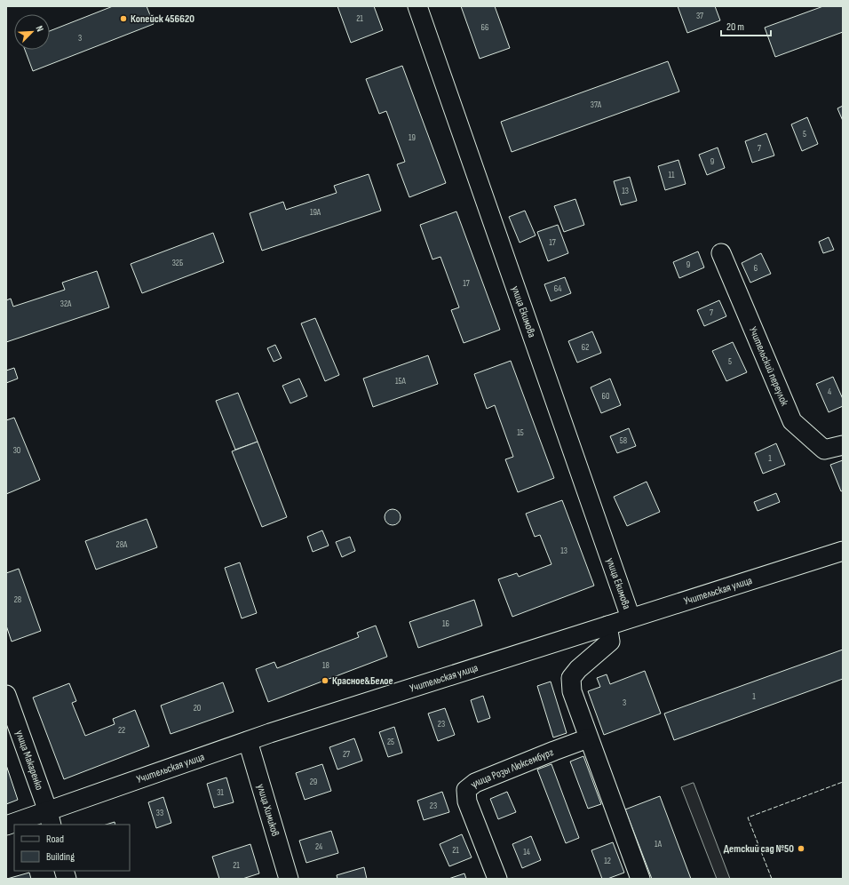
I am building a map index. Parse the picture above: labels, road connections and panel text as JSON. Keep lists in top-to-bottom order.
{
  "streets": {
    "street": [
      "улица Екимова",
      "Учительский переулок",
      "Учительская улица",
      "улица Макаренко",
      "улица Розы Люксембург",
      "улица Химиков"
    ]
  },
  "crossings": [
    ["улица Екимова", "Учительская улица"],
    ["Учительская улица", "улица Макаренко"],
    ["Учительская улица", "улица Химиков"]
  ],
  "places": ["Копейск 456620", "Красное&Белое", "Детский сад №50"],
  "house_numbers": [
    "37",
    "21",
    "66",
    "3",
    "37А",
    "5",
    "19",
    "7",
    "9",
    "11",
    "13",
    "19А",
    "17",
    "32Б",
    "9",
    "6",
    "17",
    "64",
    "32А",
    "7",
    "62",
    "5",
    "15А",
    "4",
    "60",
    "15",
    "58",
    "30",
    "1",
    "28А",
    "13",
    "28",
    "16",
    "18",
    "1",
    "3",
    "20",
    "23",
    "22",
    "25",
    "27",
    "29",
    "31",
    "23",
    "33",
    "1А",
    "24",
    "21",
    "14",
    "12",
    "21"
  ],
  "legend": ["Road", "Building"],
  "scale_bar": "20 m",
  "north": "top right"
}
